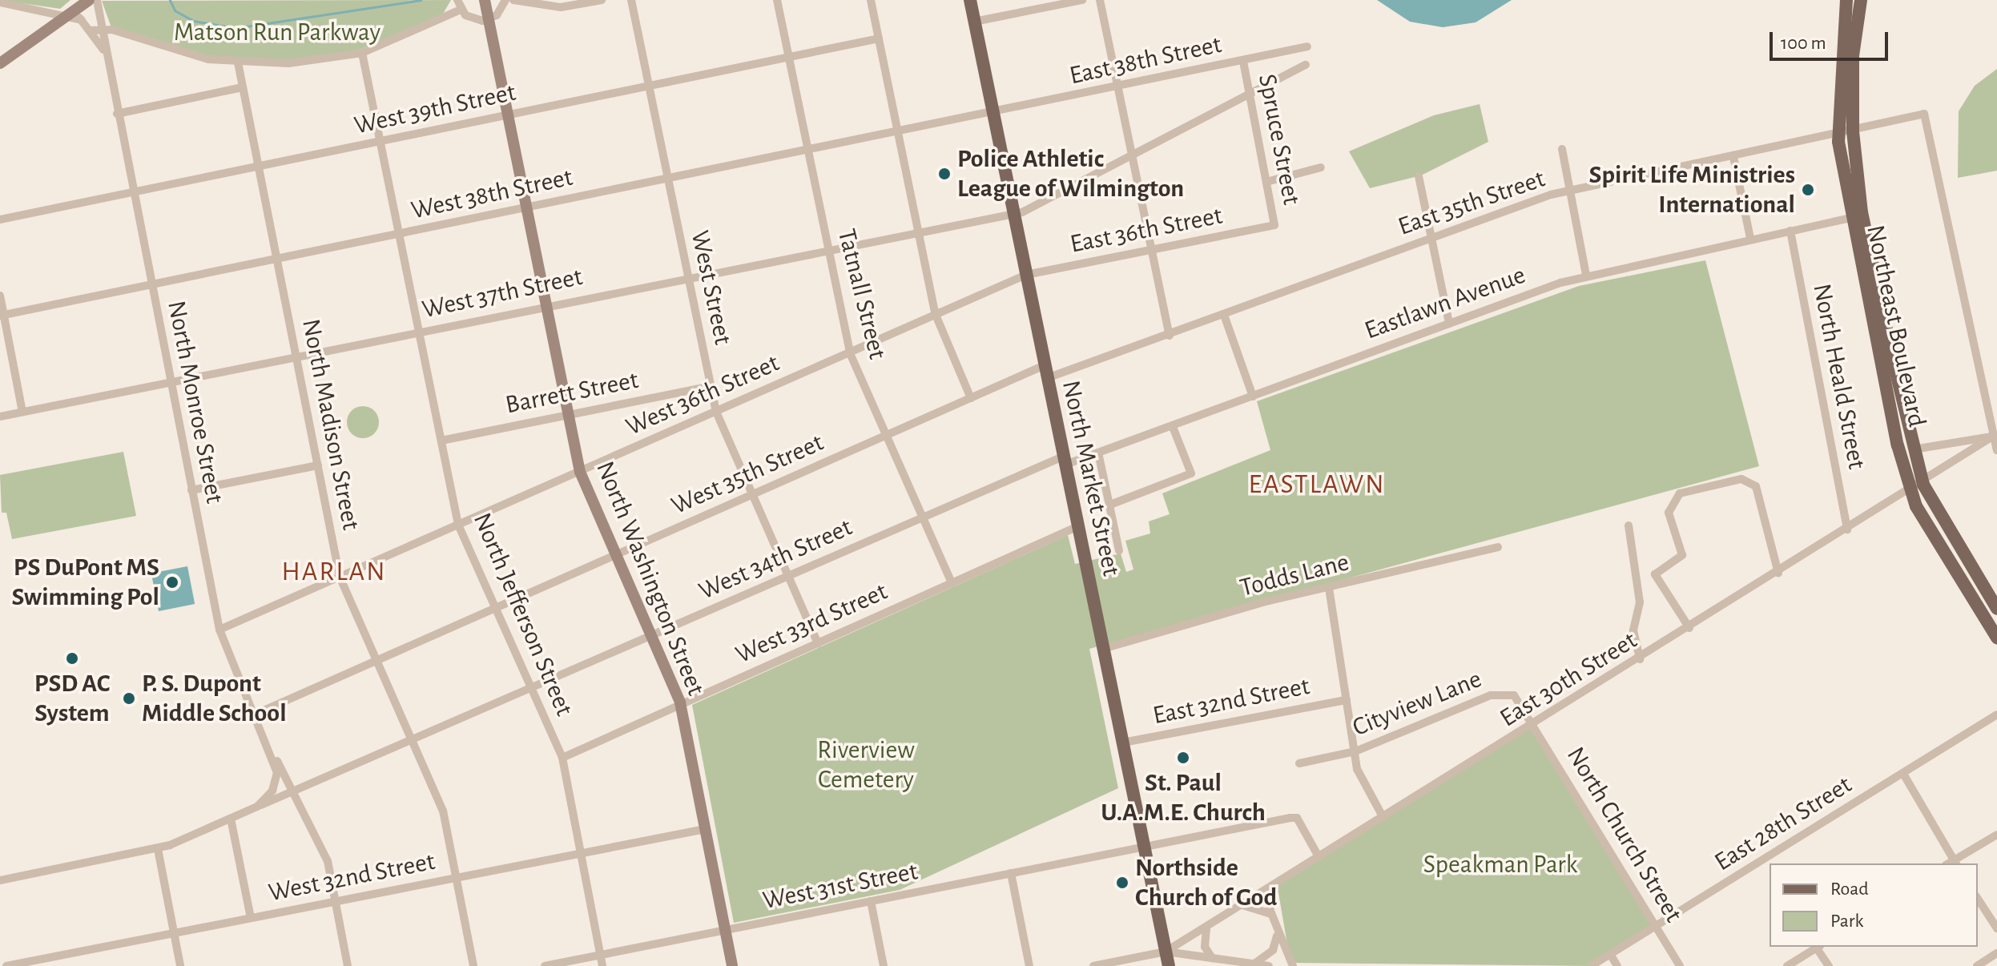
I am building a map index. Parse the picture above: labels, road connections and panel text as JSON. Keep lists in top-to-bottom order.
{
  "streets": {
    "main road": ["Northeast Boulevard", "North Market Street", "North Washington Street"],
    "street": [
      "East 38th Street",
      "West 39th Street",
      "Spruce Street",
      "West 38th Street",
      "East 35th Street",
      "East 36th Street",
      "West Street",
      "West 37th Street",
      "Tatnall Street",
      "Eastlawn Avenue",
      "North Heald Street",
      "Barrett Street",
      "West 36th Street",
      "North Monroe Street",
      "North Madison Street",
      "West 35th Street",
      "West 34th Street",
      "Todds Lane",
      "North Jefferson Street",
      "West 33rd Street",
      "East 30th Street",
      "East 32nd Street",
      "Cityview Lane",
      "East 28th Street",
      "North Church Street",
      "West 32nd Street",
      "West 31st Street"
    ]
  },
  "crossings": [
    ["East 38th Street", "Spruce Street"],
    ["East 38th Street", "West 38th Street"],
    ["East 38th Street", "North Market Street"],
    ["West 39th Street", "West Street"],
    ["West 39th Street", "Tatnall Street"],
    ["West 39th Street", "North Monroe Street"],
    ["West 39th Street", "North Madison Street"],
    ["West 39th Street", "North Washington Street"],
    ["West 39th Street", "North Jefferson Street"],
    ["Spruce Street", "East 36th Street"],
    ["Spruce Street", "West 37th Street"],
    ["West 38th Street", "West Street"],
    ["West 38th Street", "Tatnall Street"],
    ["West 38th Street", "North Monroe Street"],
    ["West 38th Street", "North Madison Street"],
    ["West 38th Street", "North Market Street"],
    ["West 38th Street", "North Washington Street"],
    ["West 38th Street", "North Jefferson Street"],
    ["East 35th Street", "West 35th Street"],
    ["East 35th Street", "North Market Street"],
    ["East 35th Street", "East 30th Street"],
    ["East 36th Street", "West 36th Street"],
    ["East 36th Street", "North Market Street"],
    ["West Street", "West 37th Street"],
    ["West Street", "Barrett Street"],
    ["West Street", "West 36th Street"],
    ["West Street", "West 35th Street"],
    ["West Street", "West 34th Street"],
    ["West Street", "West 33rd Street"],
    ["West 37th Street", "Tatnall Street"],
    ["West 37th Street", "North Monroe Street"],
    ["West 37th Street", "North Madison Street"],
    ["West 37th Street", "North Market Street"],
    ["West 37th Street", "North Washington Street"],
    ["West 37th Street", "North Jefferson Street"],
    ["Tatnall Street", "West 36th Street"],
    ["Tatnall Street", "West 35th Street"],
    ["Tatnall Street", "West 34th Street"],
    ["Tatnall Street", "West 33rd Street"],
    ["Eastlawn Avenue", "Northeast Boulevard"],
    ["Eastlawn Avenue", "North Heald Street"],
    ["Eastlawn Avenue", "North Market Street"],
    ["Eastlawn Avenue", "West 34th Street"],
    ["Northeast Boulevard", "East 30th Street"],
    ["North Heald Street", "East 30th Street"],
    ["Barrett Street", "North Washington Street"],
    ["Barrett Street", "North Jefferson Street"],
    ["West 36th Street", "North Monroe Street"],
    ["West 36th Street", "North Madison Street"],
    ["West 36th Street", "North Market Street"],
    ["West 36th Street", "North Washington Street"],
    ["West 36th Street", "North Jefferson Street"],
    ["North Monroe Street", "West 35th Street"],
    ["North Monroe Street", "West 34th Street"],
    ["North Monroe Street", "West 32nd Street"],
    ["North Madison Street", "West 35th Street"],
    ["North Madison Street", "West 34th Street"],
    ["North Madison Street", "West 32nd Street"],
    ["West 35th Street", "North Market Street"],
    ["West 35th Street", "North Washington Street"],
    ["West 35th Street", "North Jefferson Street"],
    ["North Market Street", "West 34th Street"],
    ["North Market Street", "Todds Lane"],
    ["North Market Street", "West 33rd Street"],
    ["North Market Street", "East 30th Street"],
    ["North Market Street", "East 32nd Street"],
    ["North Market Street", "West 31st Street"],
    ["West 34th Street", "North Washington Street"],
    ["West 34th Street", "North Jefferson Street"],
    ["North Washington Street", "West 33rd Street"],
    ["North Washington Street", "West 32nd Street"],
    ["North Washington Street", "West 31st Street"],
    ["North Jefferson Street", "West 33rd Street"],
    ["North Jefferson Street", "West 32nd Street"],
    ["North Jefferson Street", "West 31st Street"],
    ["East 30th Street", "Cityview Lane"],
    ["East 30th Street", "North Church Street"],
    ["East 30th Street", "West 31st Street"],
    ["Cityview Lane", "North Church Street"],
    ["East 28th Street", "North Church Street"]
  ],
  "districts": ["EASTLAWN", "HARLAN"],
  "parks": ["Matson Run Parkway", "Riverview Cemetery", "Speakman Park"],
  "places": [
    "Police Athletic League of Wilmington",
    "Spirit Life Ministries International",
    "PS DuPont MS Swimming Pol",
    "PSD AC System",
    "P. S. Dupont Middle School",
    "St. Paul U.A.M.E. Church",
    "Northside Church of God"
  ],
  "legend": ["Road", "Park"],
  "scale_bar": "100 m"
}
